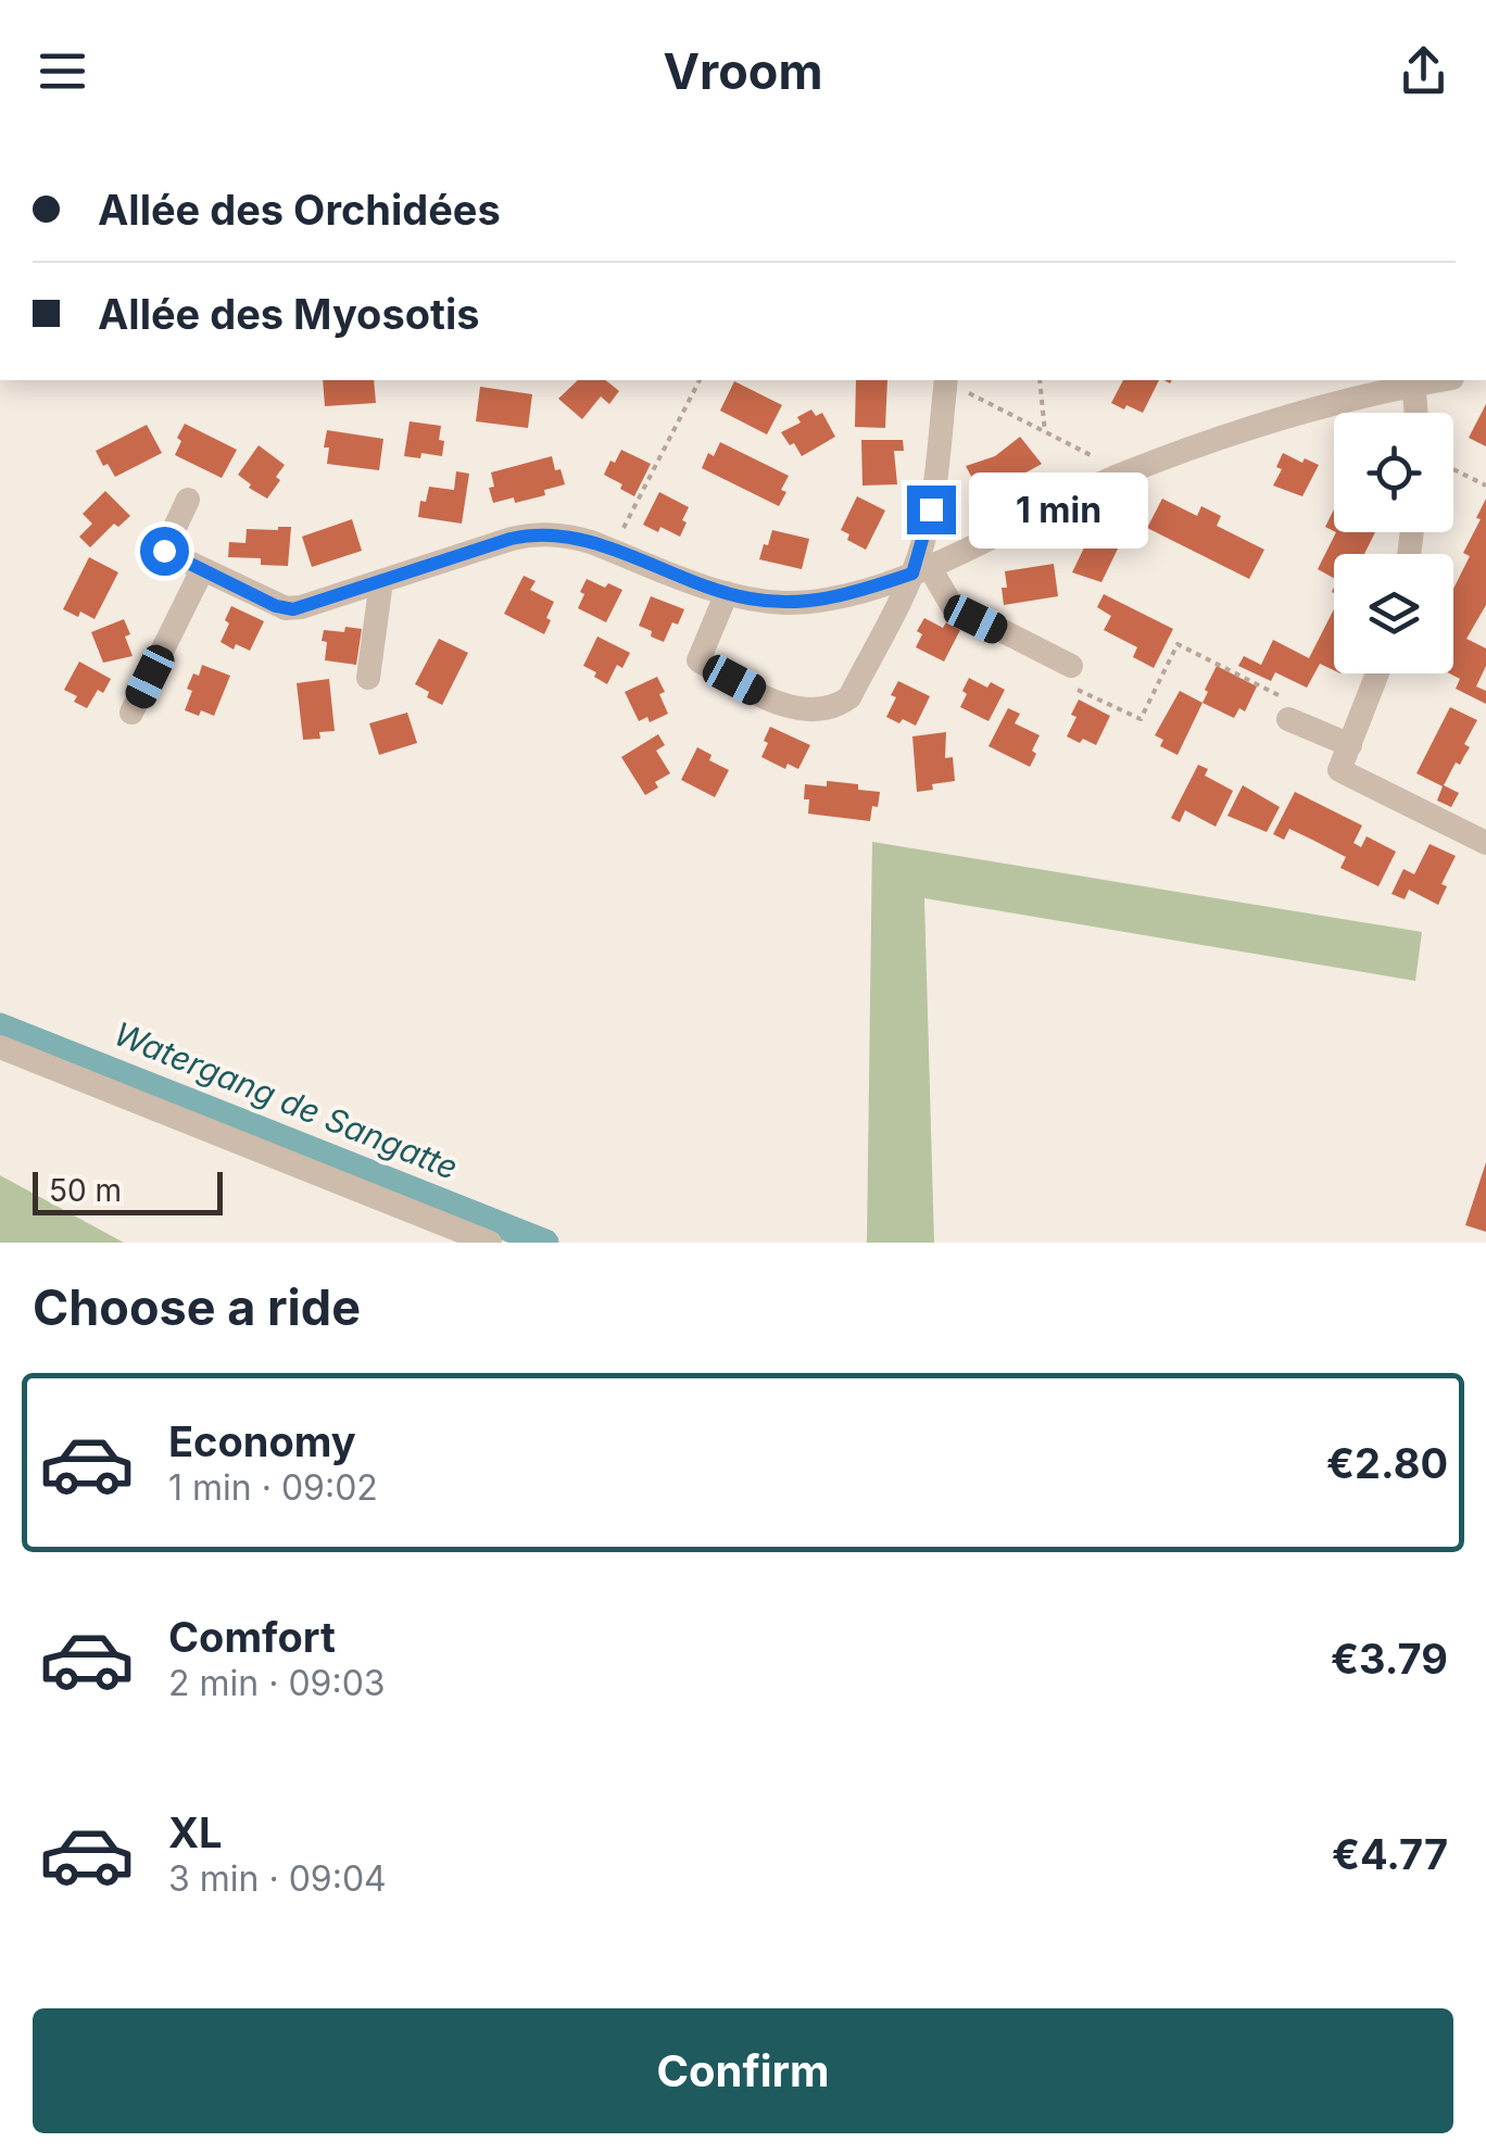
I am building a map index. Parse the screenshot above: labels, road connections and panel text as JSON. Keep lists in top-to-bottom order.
{
  "water": ["Watergang de Sangatte"],
  "scale_bar": "50 m",
  "page": {
    "header": "Vroom",
    "banner": ["Allée des Orchidées", "Allée des Myosotis"],
    "bubble": "1 min",
    "scale": "50 m",
    "heading": "Choose a ride",
    "list": [
      {
        "name": "Economy",
        "note": "1 min · 09:02",
        "value": "€2.80"
      },
      {
        "name": "Comfort",
        "note": "2 min · 09:03",
        "value": "€3.79"
      },
      {
        "name": "XL",
        "note": "3 min · 09:04",
        "value": "€4.77"
      }
    ],
    "buttons": "Confirm"
  }
}
